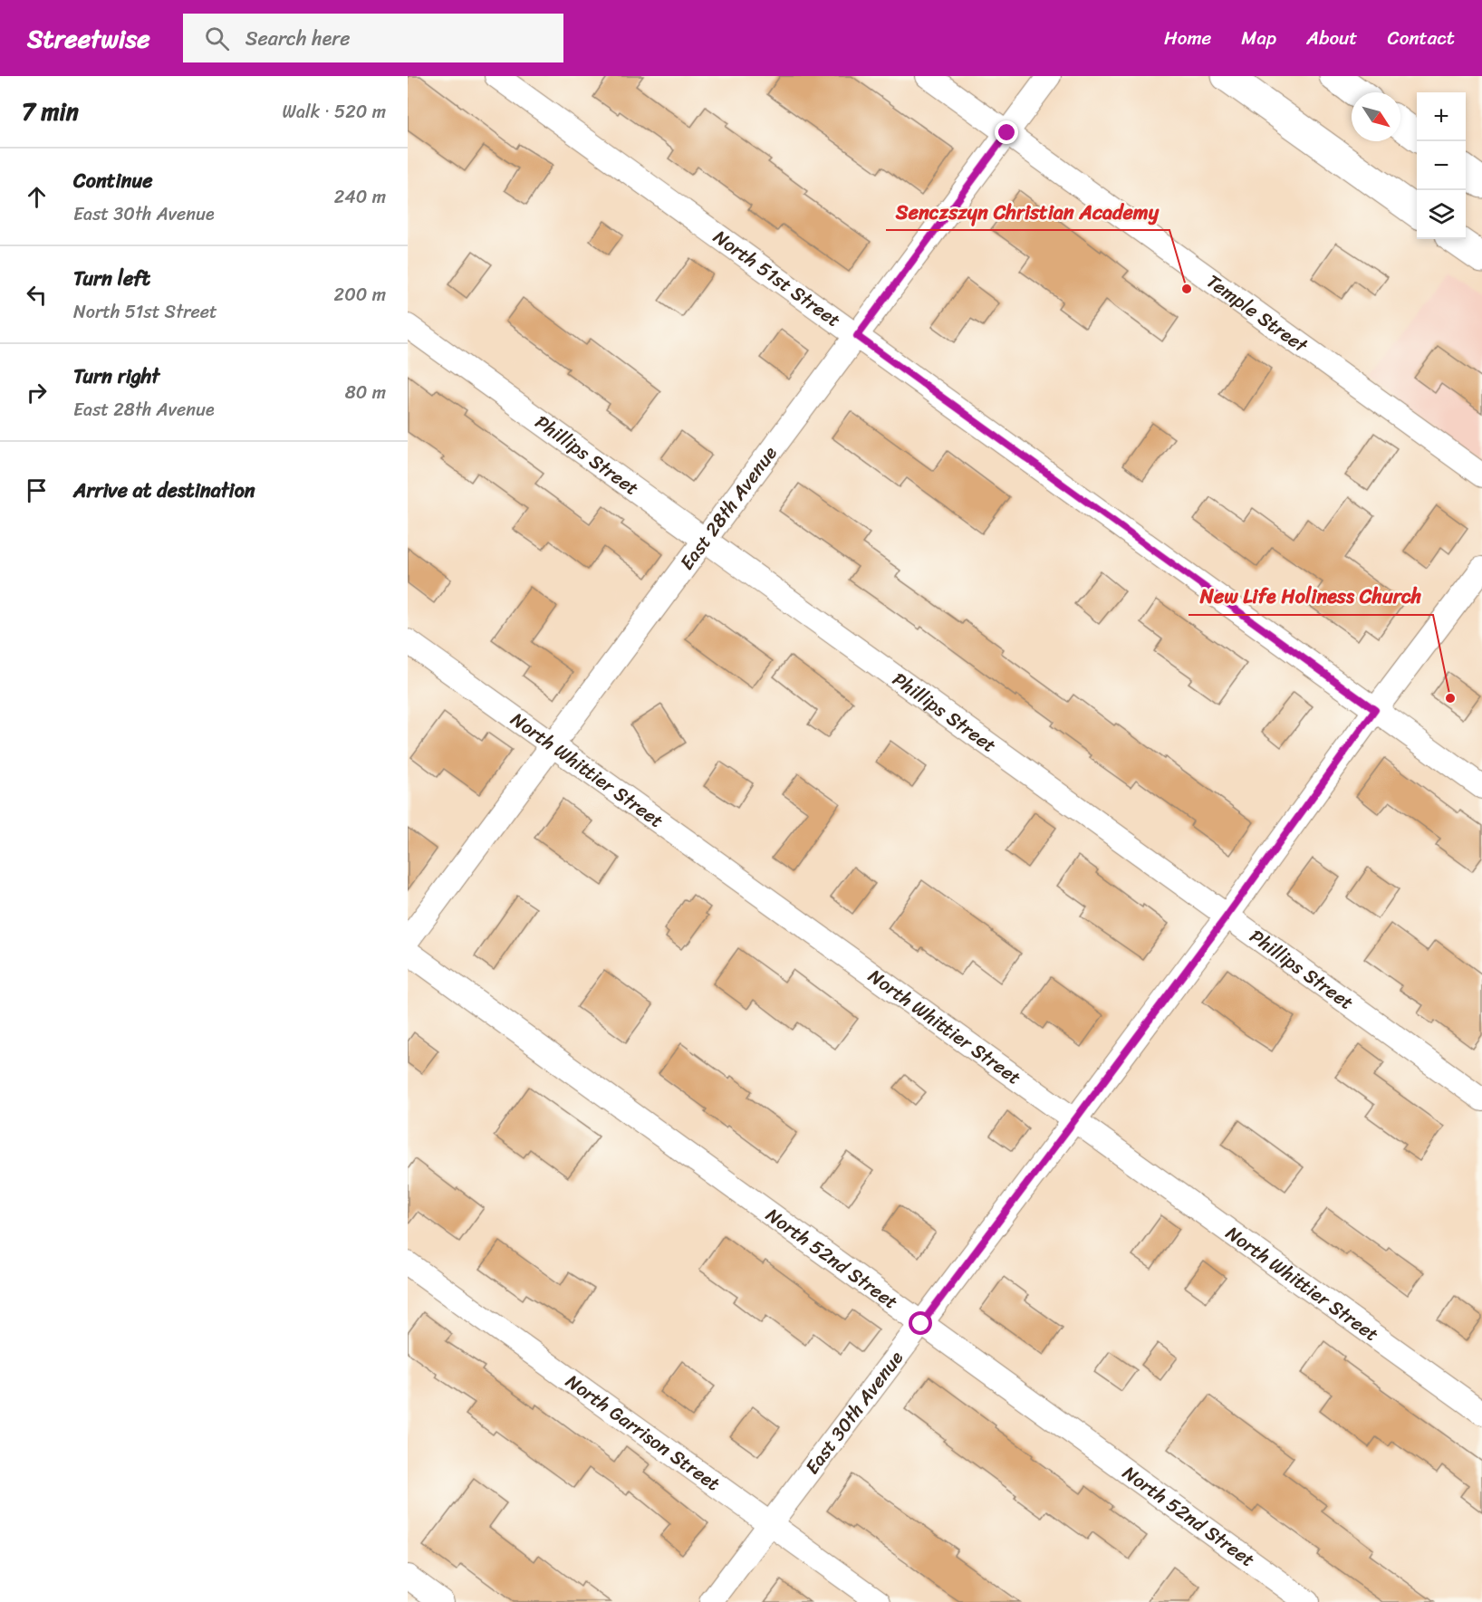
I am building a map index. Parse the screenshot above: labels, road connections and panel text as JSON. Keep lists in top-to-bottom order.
{
  "streets": {
    "street": [
      "North 51st Street",
      "Temple Street",
      "Phillips Street",
      "East 28th Avenue",
      "North Whittier Street",
      "North 52nd Street",
      "East 30th Avenue",
      "North Garrison Street"
    ]
  },
  "crossings": [
    ["North 51st Street", "East 28th Avenue"],
    ["North 51st Street", "East 30th Avenue"],
    ["Temple Street", "East 28th Avenue"],
    ["Phillips Street", "East 28th Avenue"],
    ["Phillips Street", "East 30th Avenue"],
    ["East 28th Avenue", "North Whittier Street"],
    ["North Whittier Street", "East 30th Avenue"],
    ["North 52nd Street", "East 30th Avenue"],
    ["East 30th Avenue", "North Garrison Street"]
  ],
  "places": ["Senczszyn Christian Academy", "New Life Holiness Church"],
  "north": "bottom right",
  "page": {
    "header": "Streetwise",
    "search": "Search here",
    "nav": [
      "Home",
      "Map",
      "About",
      "Contact"
    ],
    "heading": ["7 min", "Walk · 520 m"],
    "map_buttons": ["+", "−"],
    "list": [
      ["Continue", "East 30th Avenue", "240 m"],
      ["Turn left", "North 51st Street", "200 m"],
      ["Turn right", "East 28th Avenue", "80 m"],
      "Arrive at destination"
    ]
  }
}
